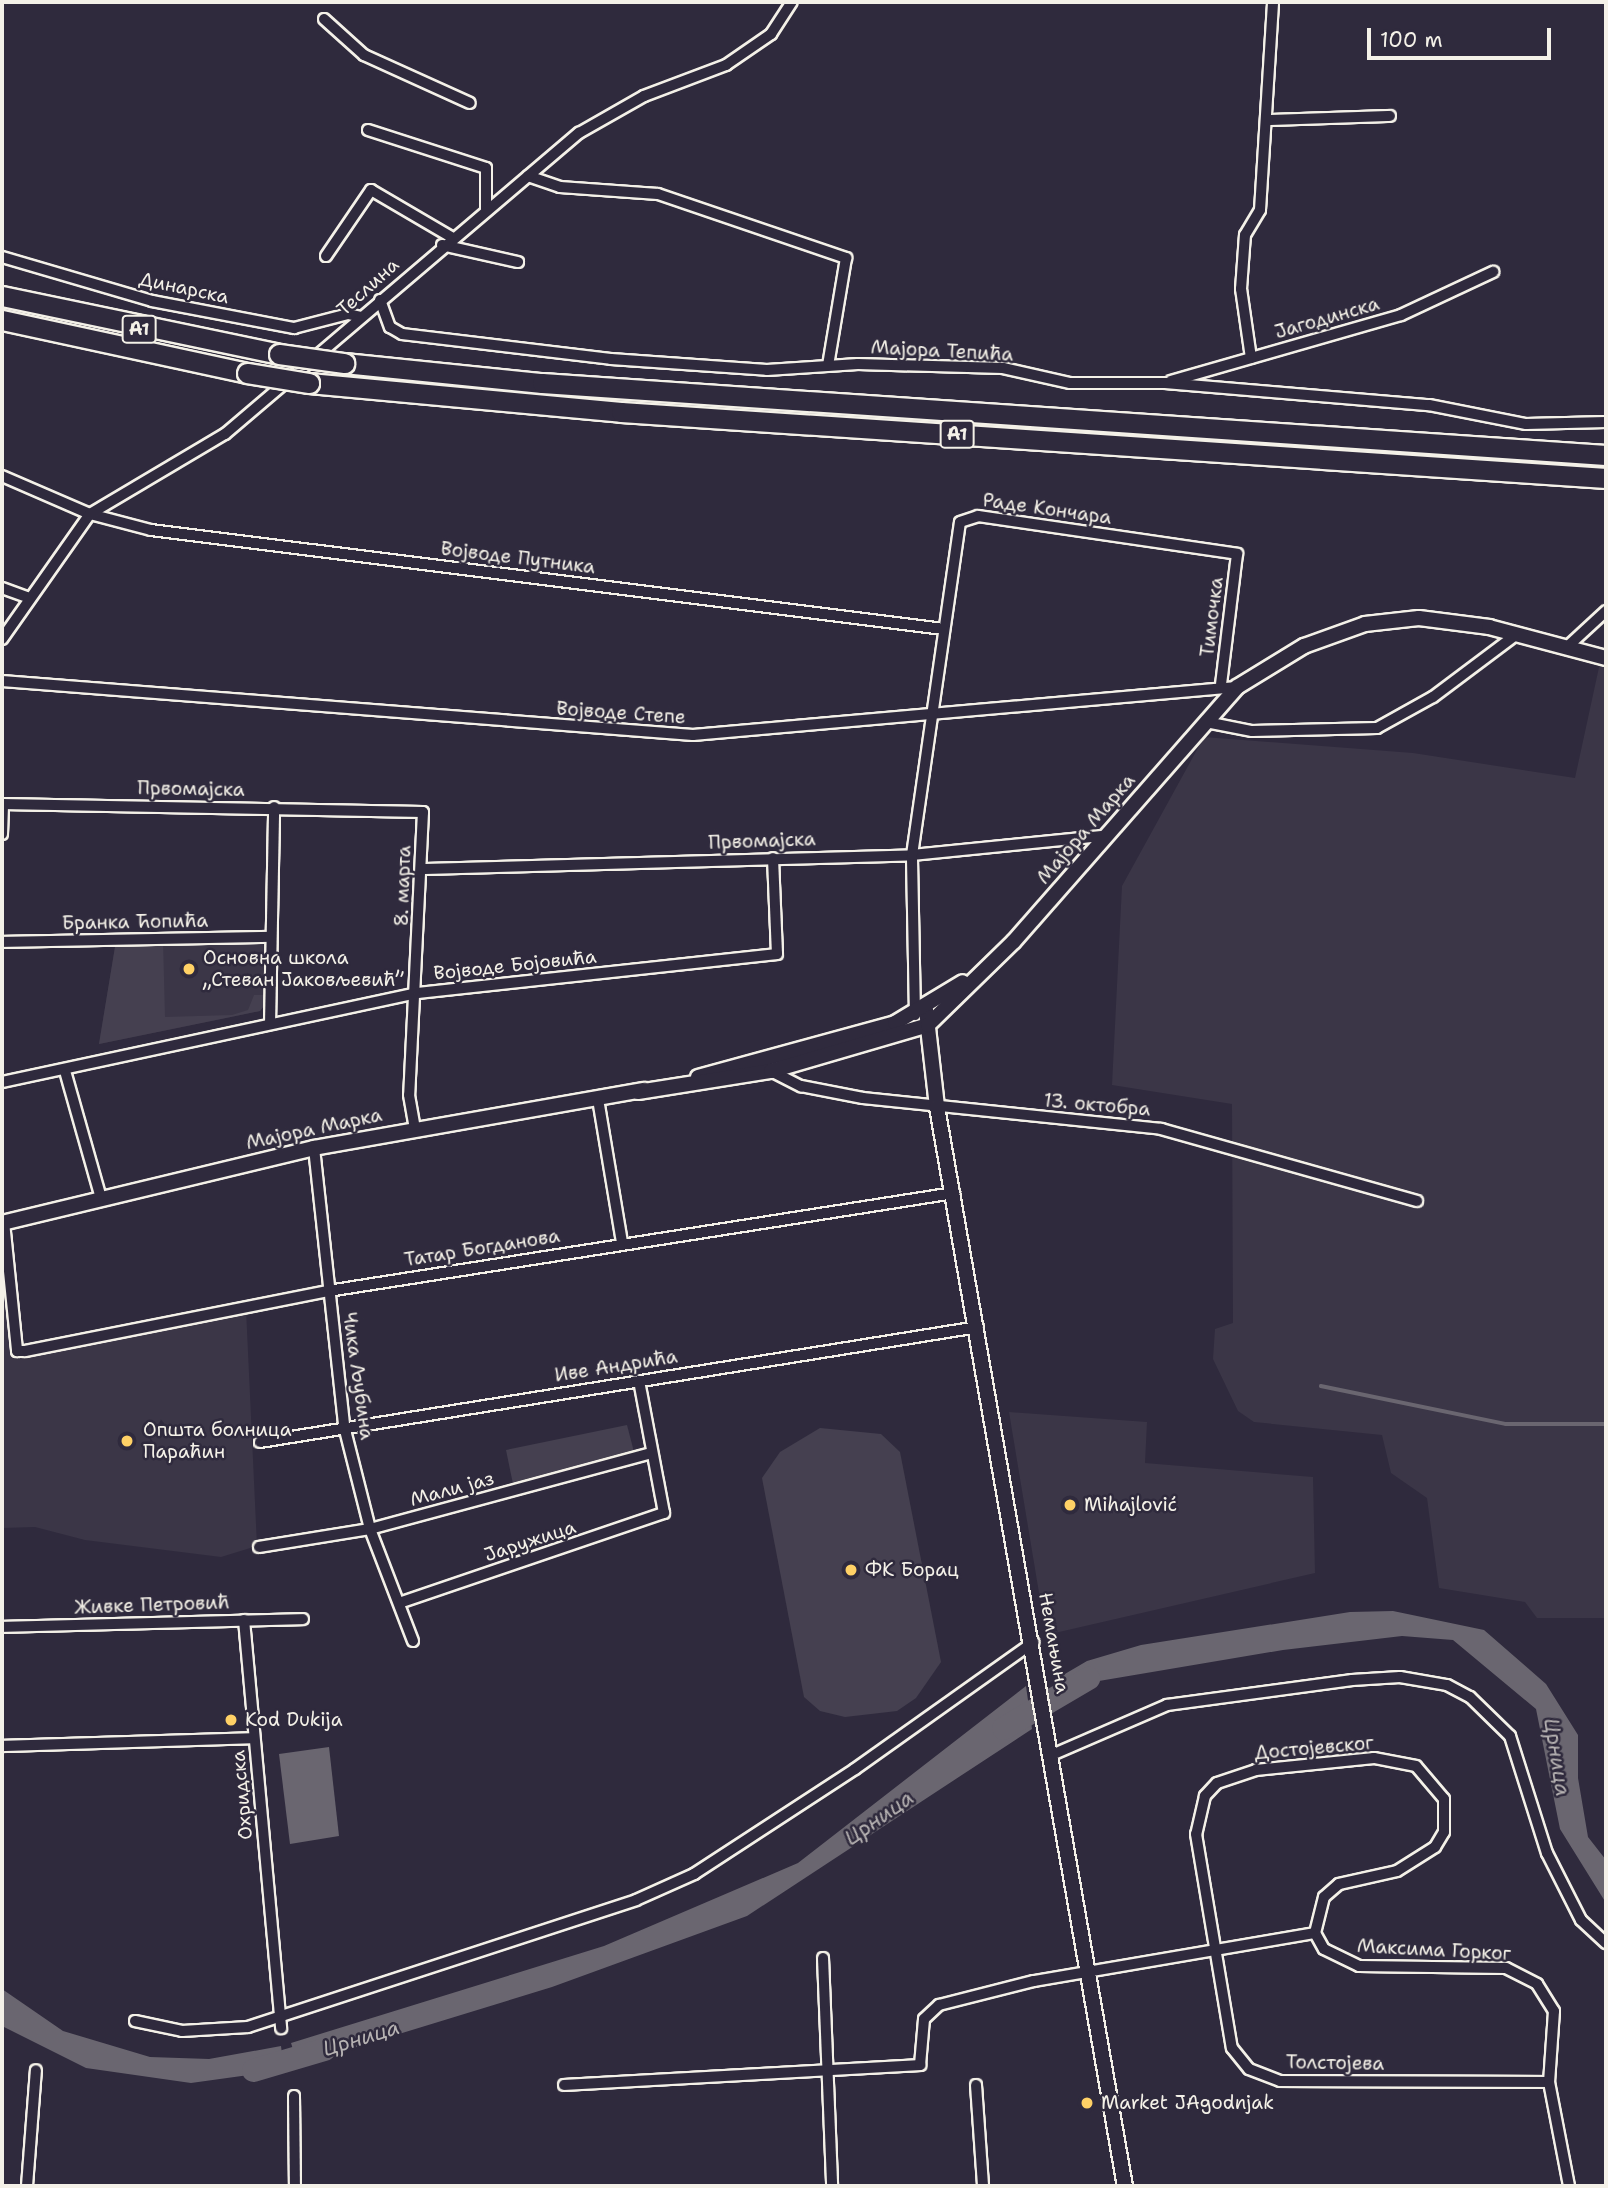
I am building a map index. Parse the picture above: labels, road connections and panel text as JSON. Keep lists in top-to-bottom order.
{
  "streets": {
    "highway": ["A1"],
    "street": [
      "Теслина",
      "Динарска",
      "Јагодинска",
      "Мајора Тепића",
      "Раде Кончара",
      "Војводе Путника",
      "Тимочка",
      "Војводе Степе",
      "Првомајска",
      "Мајора Марка",
      "8. марта",
      "Бранка Ћопића",
      "Војводе Бојовића",
      "13. октобра",
      "Татар Богданова",
      "Иве Андрића",
      "Чика Љубина",
      "Мали јаз",
      "Јаружица",
      "Живке Петровић",
      "Немањина",
      "Достојевског",
      "Охридска",
      "Максима Горког",
      "Толстојева"
    ]
  },
  "crossings": [
    ["Теслина", "Динарска"],
    ["Теслина", "Мајора Тепића"],
    ["Теслина", "Војводе Путника"],
    ["Јагодинска", "Мајора Тепића"],
    ["Раде Кончара", "Војводе Путника"],
    ["Раде Кончара", "Тимочка"],
    ["Раде Кончара", "Војводе Степе"],
    ["Раде Кончара", "Првомајска"],
    ["Раде Кончара", "Мајора Марка"],
    ["Раде Кончара", "Немањина"],
    ["Тимочка", "Војводе Степе"],
    ["Војводе Степе", "Мајора Марка"],
    ["Првомајска", "Мајора Марка"],
    ["Првомајска", "8. марта"],
    ["Првомајска", "Војводе Бојовића"],
    ["Мајора Марка", "8. марта"],
    ["Мајора Марка", "13. октобра"],
    ["Мајора Марка", "Татар Богданова"],
    ["Мајора Марка", "Чика Љубина"],
    ["Мајора Марка", "Немањина"],
    ["8. марта", "Војводе Бојовића"],
    ["13. октобра", "Немањина"],
    ["Татар Богданова", "Чика Љубина"],
    ["Татар Богданова", "Немањина"],
    ["Иве Андрића", "Чика Љубина"],
    ["Иве Андрића", "Немањина"],
    ["Чика Љубина", "Мали јаз"],
    ["Чика Љубина", "Јаружица"],
    ["Мали јаз", "Јаружица"],
    ["Достојевског", "Максима Горког"],
    ["Достојевског", "Толстојева"],
    ["Максима Горког", "Толстојева"]
  ],
  "water": ["Црница"],
  "places": [
    "Основна школа „Стеван Јаковљевић”",
    "Општа болница Параћин",
    "Mihajlović",
    "ФК Борац",
    "Kod Dukija",
    "Market JAgodnjak"
  ],
  "scale_bar": "100 m"
}
